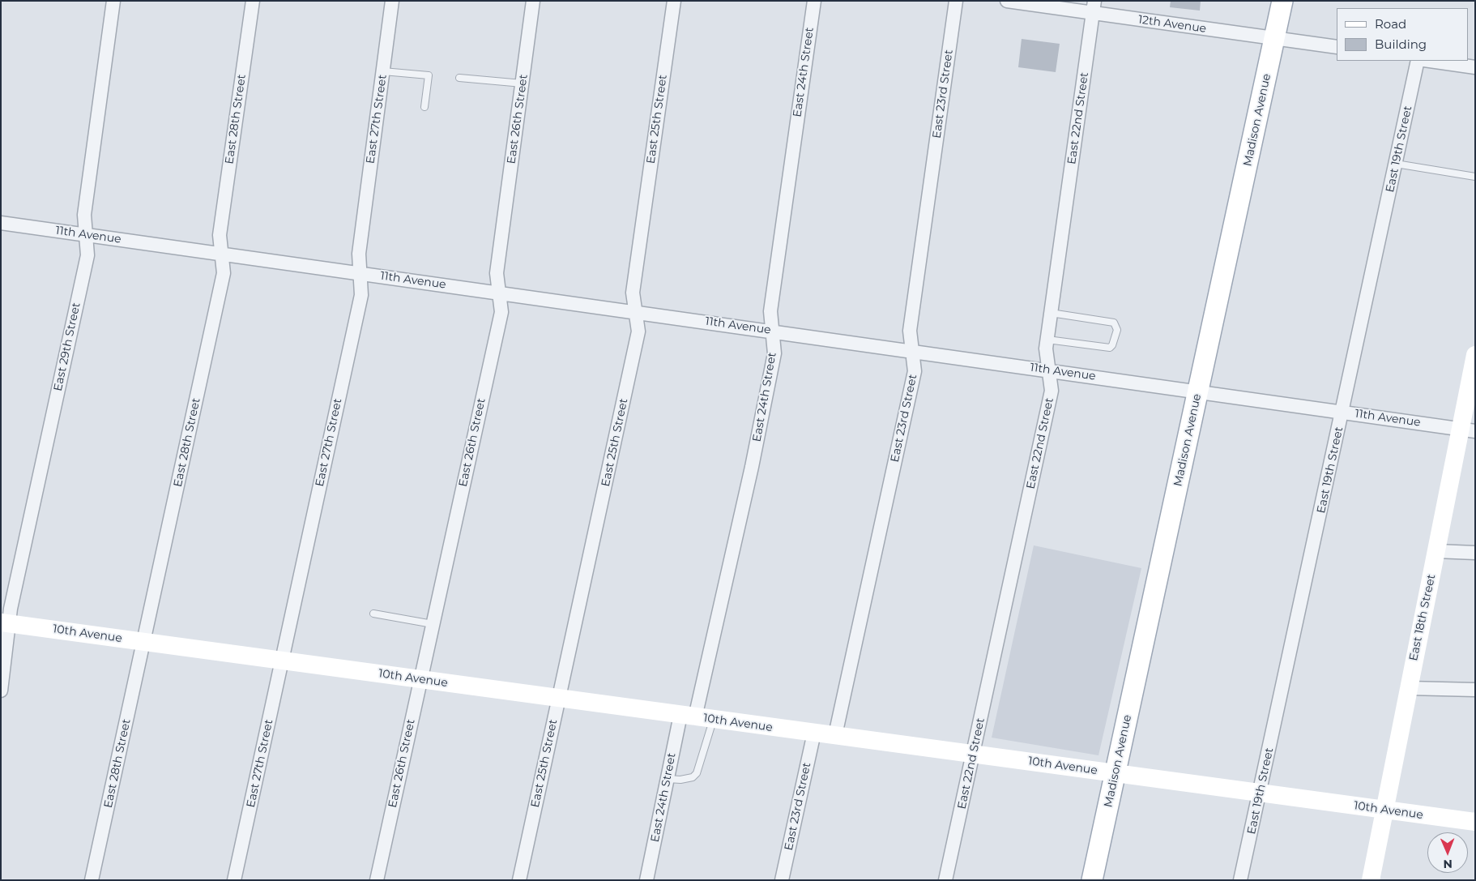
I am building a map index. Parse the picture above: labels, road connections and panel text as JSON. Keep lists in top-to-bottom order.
{
  "streets": {
    "main road": ["Madison Avenue", "East 18th Street", "10th Avenue"],
    "street": [
      "12th Avenue",
      "East 24th Street",
      "East 23rd Street",
      "East 22nd Street",
      "East 28th Street",
      "East 27th Street",
      "East 26th Street",
      "East 25th Street",
      "East 19th Street",
      "11th Avenue",
      "East 29th Street"
    ]
  },
  "crossings": [
    ["12th Avenue", "East 22nd Street"],
    ["12th Avenue", "Madison Avenue"],
    ["East 24th Street", "11th Avenue"],
    ["East 24th Street", "10th Avenue"],
    ["East 23rd Street", "11th Avenue"],
    ["East 23rd Street", "10th Avenue"],
    ["East 22nd Street", "11th Avenue"],
    ["East 22nd Street", "10th Avenue"],
    ["East 28th Street", "11th Avenue"],
    ["East 28th Street", "10th Avenue"],
    ["East 27th Street", "11th Avenue"],
    ["East 27th Street", "10th Avenue"],
    ["East 26th Street", "11th Avenue"],
    ["East 26th Street", "10th Avenue"],
    ["East 25th Street", "11th Avenue"],
    ["East 25th Street", "10th Avenue"],
    ["Madison Avenue", "11th Avenue"],
    ["Madison Avenue", "10th Avenue"],
    ["East 19th Street", "11th Avenue"],
    ["East 19th Street", "10th Avenue"],
    ["11th Avenue", "East 29th Street"],
    ["11th Avenue", "East 18th Street"],
    ["East 29th Street", "10th Avenue"],
    ["East 18th Street", "10th Avenue"]
  ],
  "legend": ["Road", "Building"],
  "north": "bottom"
}
